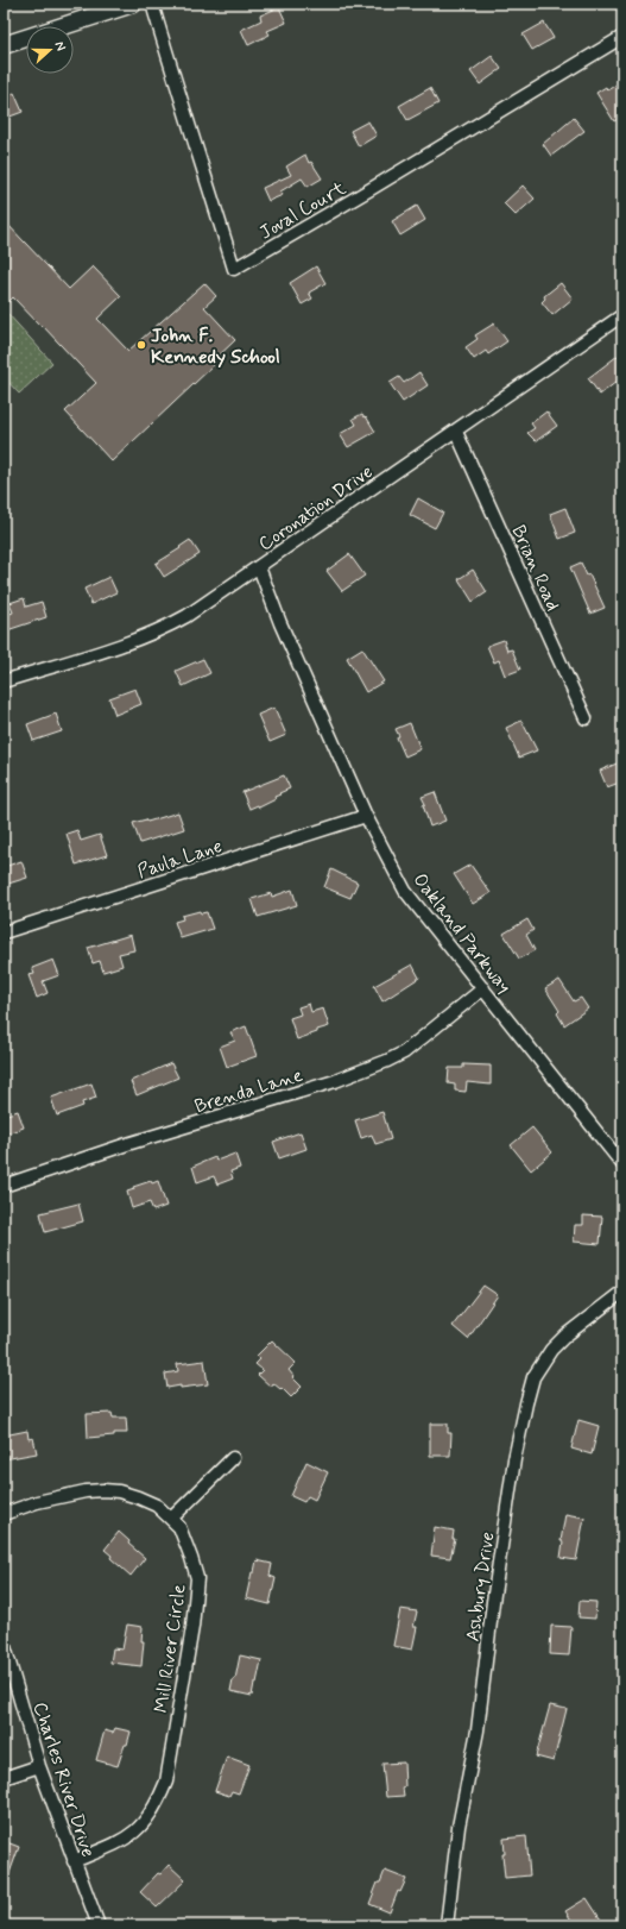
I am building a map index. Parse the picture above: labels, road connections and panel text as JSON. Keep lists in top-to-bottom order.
{
  "streets": {
    "street": [
      "Joval Court",
      "Coronation Drive",
      "Brian Road",
      "Paula Lane",
      "Oakland Parkway",
      "Brenda Lane",
      "Ashbury Drive",
      "Mill River Circle",
      "Charles River Drive"
    ]
  },
  "crossings": [
    ["Coronation Drive", "Brian Road"],
    ["Coronation Drive", "Oakland Parkway"],
    ["Paula Lane", "Oakland Parkway"],
    ["Oakland Parkway", "Brenda Lane"],
    ["Mill River Circle", "Charles River Drive"]
  ],
  "places": ["John F. Kennedy School"],
  "north": "right"
}
